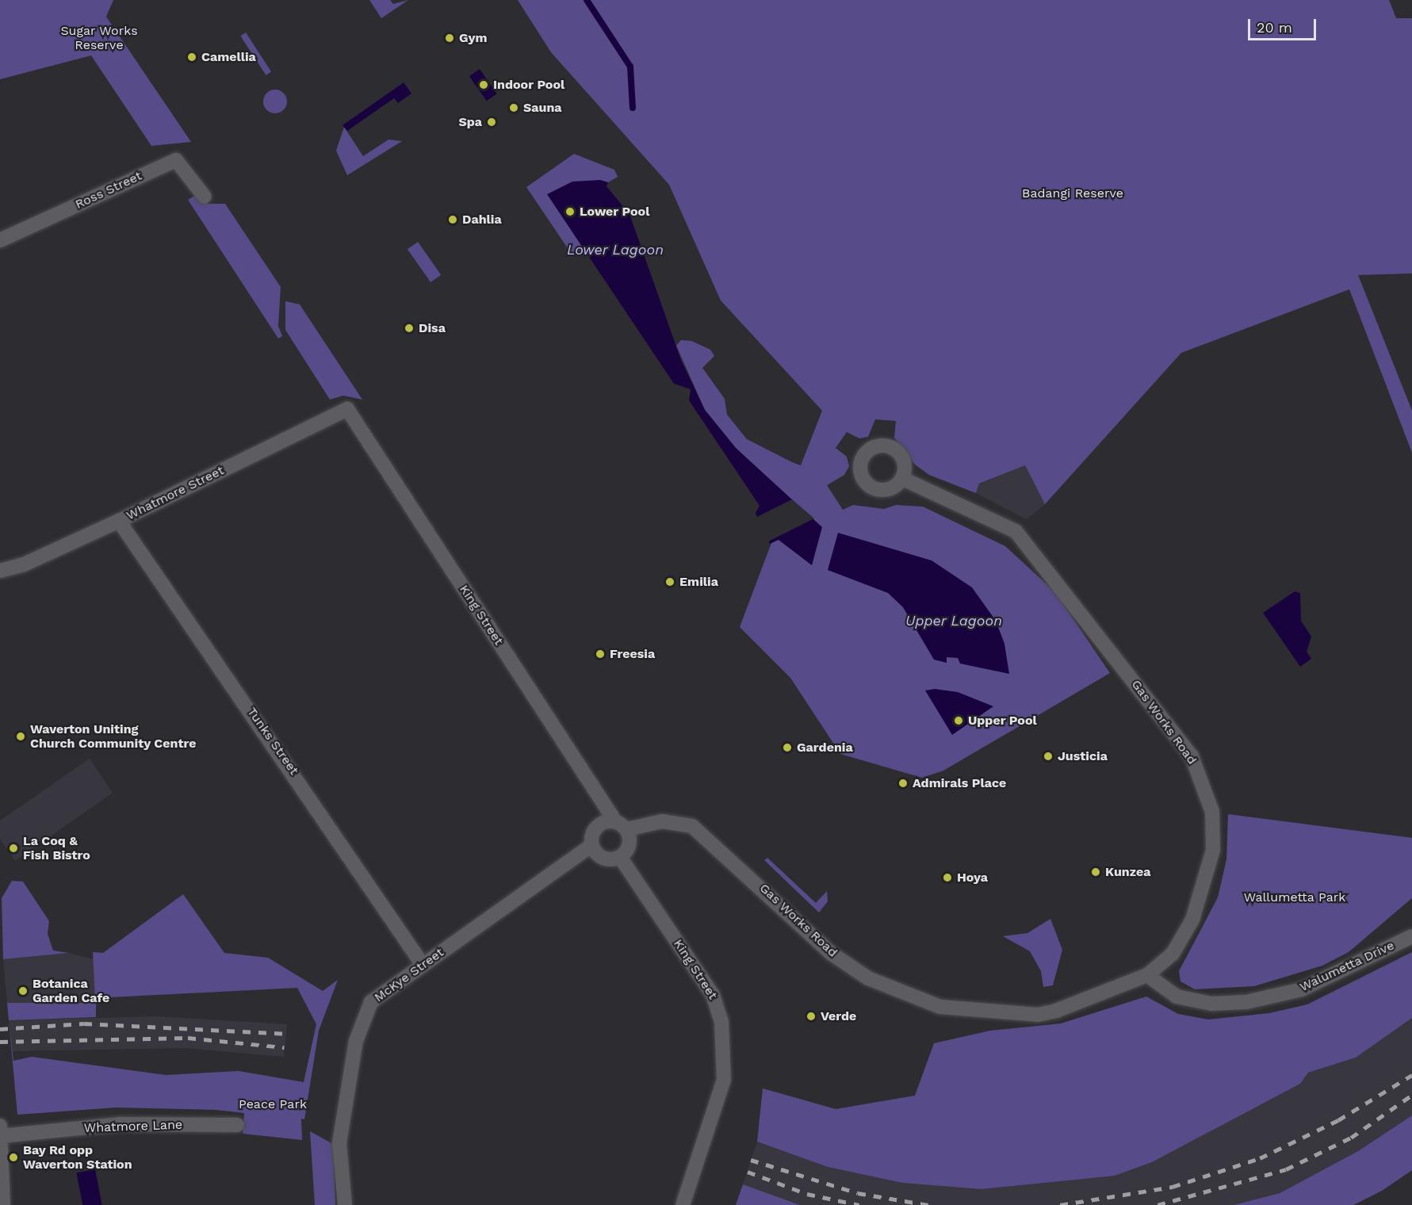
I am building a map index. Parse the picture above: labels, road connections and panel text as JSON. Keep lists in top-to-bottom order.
{
  "streets": {
    "street": [
      "Ross Street",
      "Whatmore Street",
      "King Street",
      "Gas Works Road",
      "Tunks Street",
      "Walumetta Drive",
      "McKye Street",
      "Whatmore Lane"
    ]
  },
  "crossings": [
    ["Whatmore Street", "King Street"],
    ["Whatmore Street", "Tunks Street"],
    ["King Street", "Gas Works Road"],
    ["King Street", "McKye Street"],
    ["Gas Works Road", "Walumetta Drive"],
    ["Gas Works Road", "McKye Street"],
    ["Tunks Street", "McKye Street"]
  ],
  "water": ["Lower Lagoon", "Upper Lagoon"],
  "parks": [
    "Sugar Works Reserve",
    "Badangi Reserve",
    "Wallumetta Park",
    "Peace Park"
  ],
  "places": [
    "Gym",
    "Camellia",
    "Indoor Pool",
    "Sauna",
    "Spa",
    "Lower Pool",
    "Dahlia",
    "Disa",
    "Emilia",
    "Freesia",
    "Upper Pool",
    "Waverton Uniting Church Community Centre",
    "Gardenia",
    "Justicia",
    "Admirals Place",
    "La Coq & Fish Bistro",
    "Kunzea",
    "Hoya",
    "Botanica Garden Cafe",
    "Verde",
    "Bay Rd opp Waverton Station"
  ],
  "scale_bar": "20 m"
}
